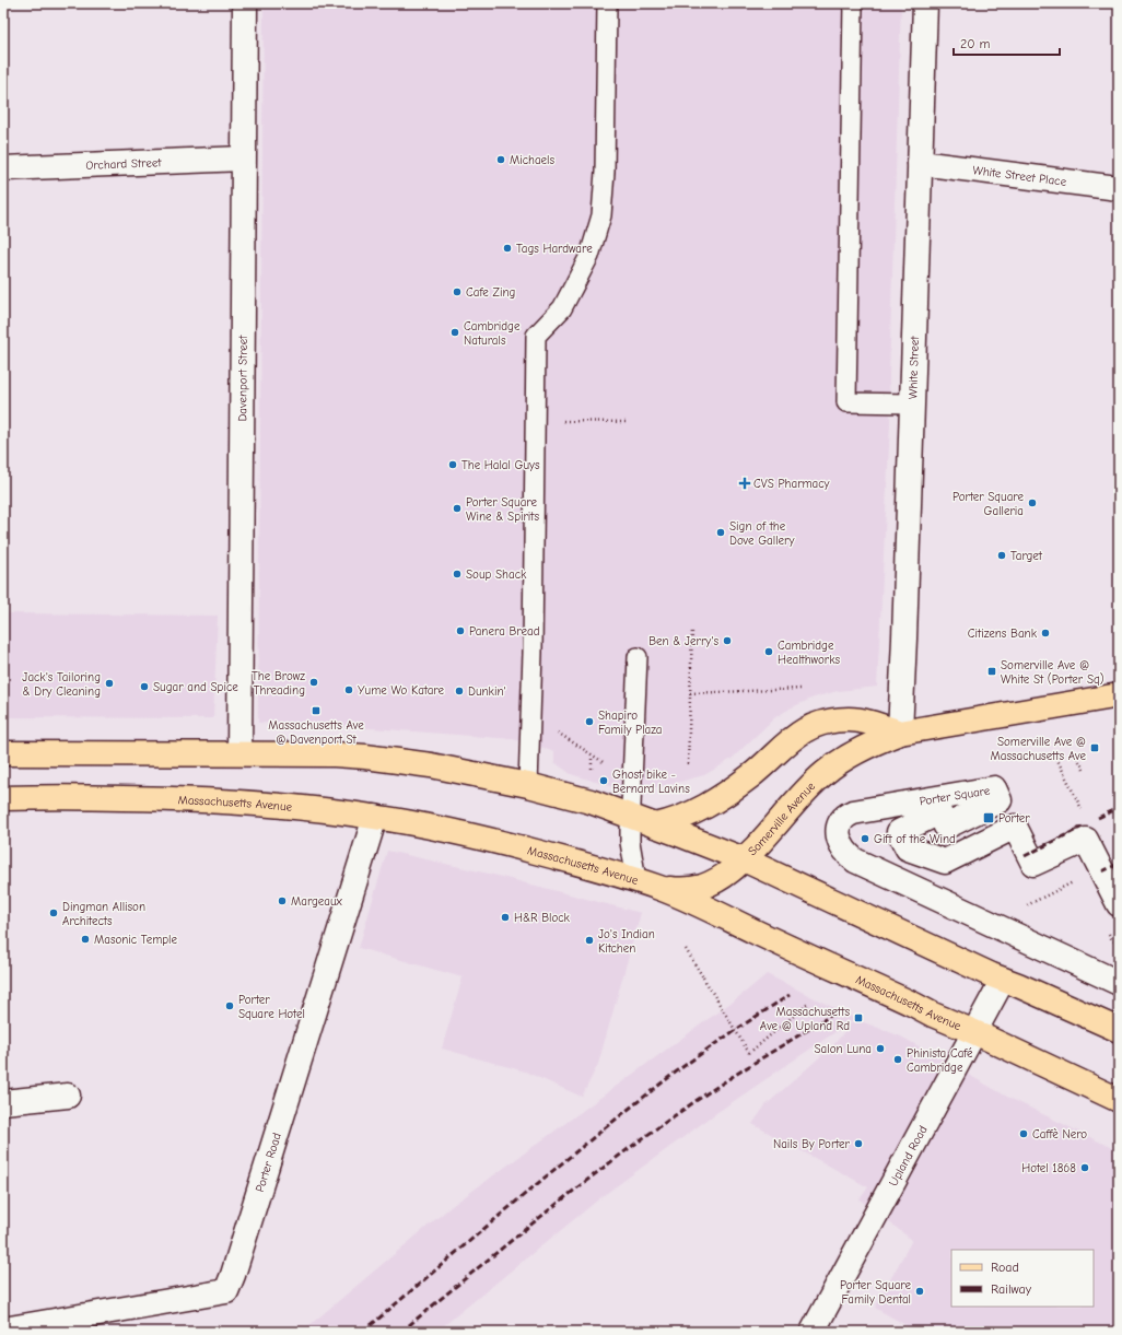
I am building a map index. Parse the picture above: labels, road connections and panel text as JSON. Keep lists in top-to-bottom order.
{
  "streets": {
    "main road": ["Massachusetts Avenue", "Somerville Avenue"],
    "street": [
      "Orchard Street",
      "White Street Place",
      "White Street",
      "Davenport Street",
      "Porter Square",
      "Upland Road",
      "Porter Road"
    ]
  },
  "crossings": [
    ["Orchard Street", "Davenport Street"],
    ["White Street Place", "White Street"],
    ["White Street", "Somerville Avenue"],
    ["Massachusetts Avenue", "Somerville Avenue"],
    ["Massachusetts Avenue", "Upland Road"],
    ["Massachusetts Avenue", "Porter Road"]
  ],
  "places": {
    "other": [
      "Michaels",
      "Tags Hardware",
      "Cafe Zing",
      "Cambridge Naturals",
      "The Halal Guys",
      "Porter Square Galleria",
      "Porter Square Wine & Spirits",
      "Sign of the Dove Gallery",
      "Target",
      "Soup Shack",
      "Panera Bread",
      "Citizens Bank",
      "Ben & Jerry's",
      "Cambridge Healthworks",
      "The Browz Threading",
      "Jack's Tailoring & Dry Cleaning",
      "Sugar and Spice",
      "Yume Wo Katare",
      "Dunkin'",
      "Shapiro Family Plaza",
      "Ghost bike - Bernard Lavins",
      "Gift of the Wind",
      "Margeaux",
      "Dingman Allison Architects",
      "H&R Block",
      "Masonic Temple",
      "Jo's Indian Kitchen",
      "Porter Square Hotel",
      "Salon Luna",
      "Phinista Café Cambridge",
      "Caffè Nero",
      "Nails By Porter",
      "Hotel 1868",
      "Porter Square Family Dental"
    ],
    "health": ["CVS Pharmacy"],
    "transit": [
      "Somerville Ave @ White St (Porter Sq)",
      "Massachusetts Ave @ Davenport St",
      "Somerville Ave @ Massachusetts Ave",
      "Porter",
      "Massachusetts Ave @ Upland Rd"
    ]
  },
  "legend": ["Road", "Railway"],
  "scale_bar": "20 m"
}
